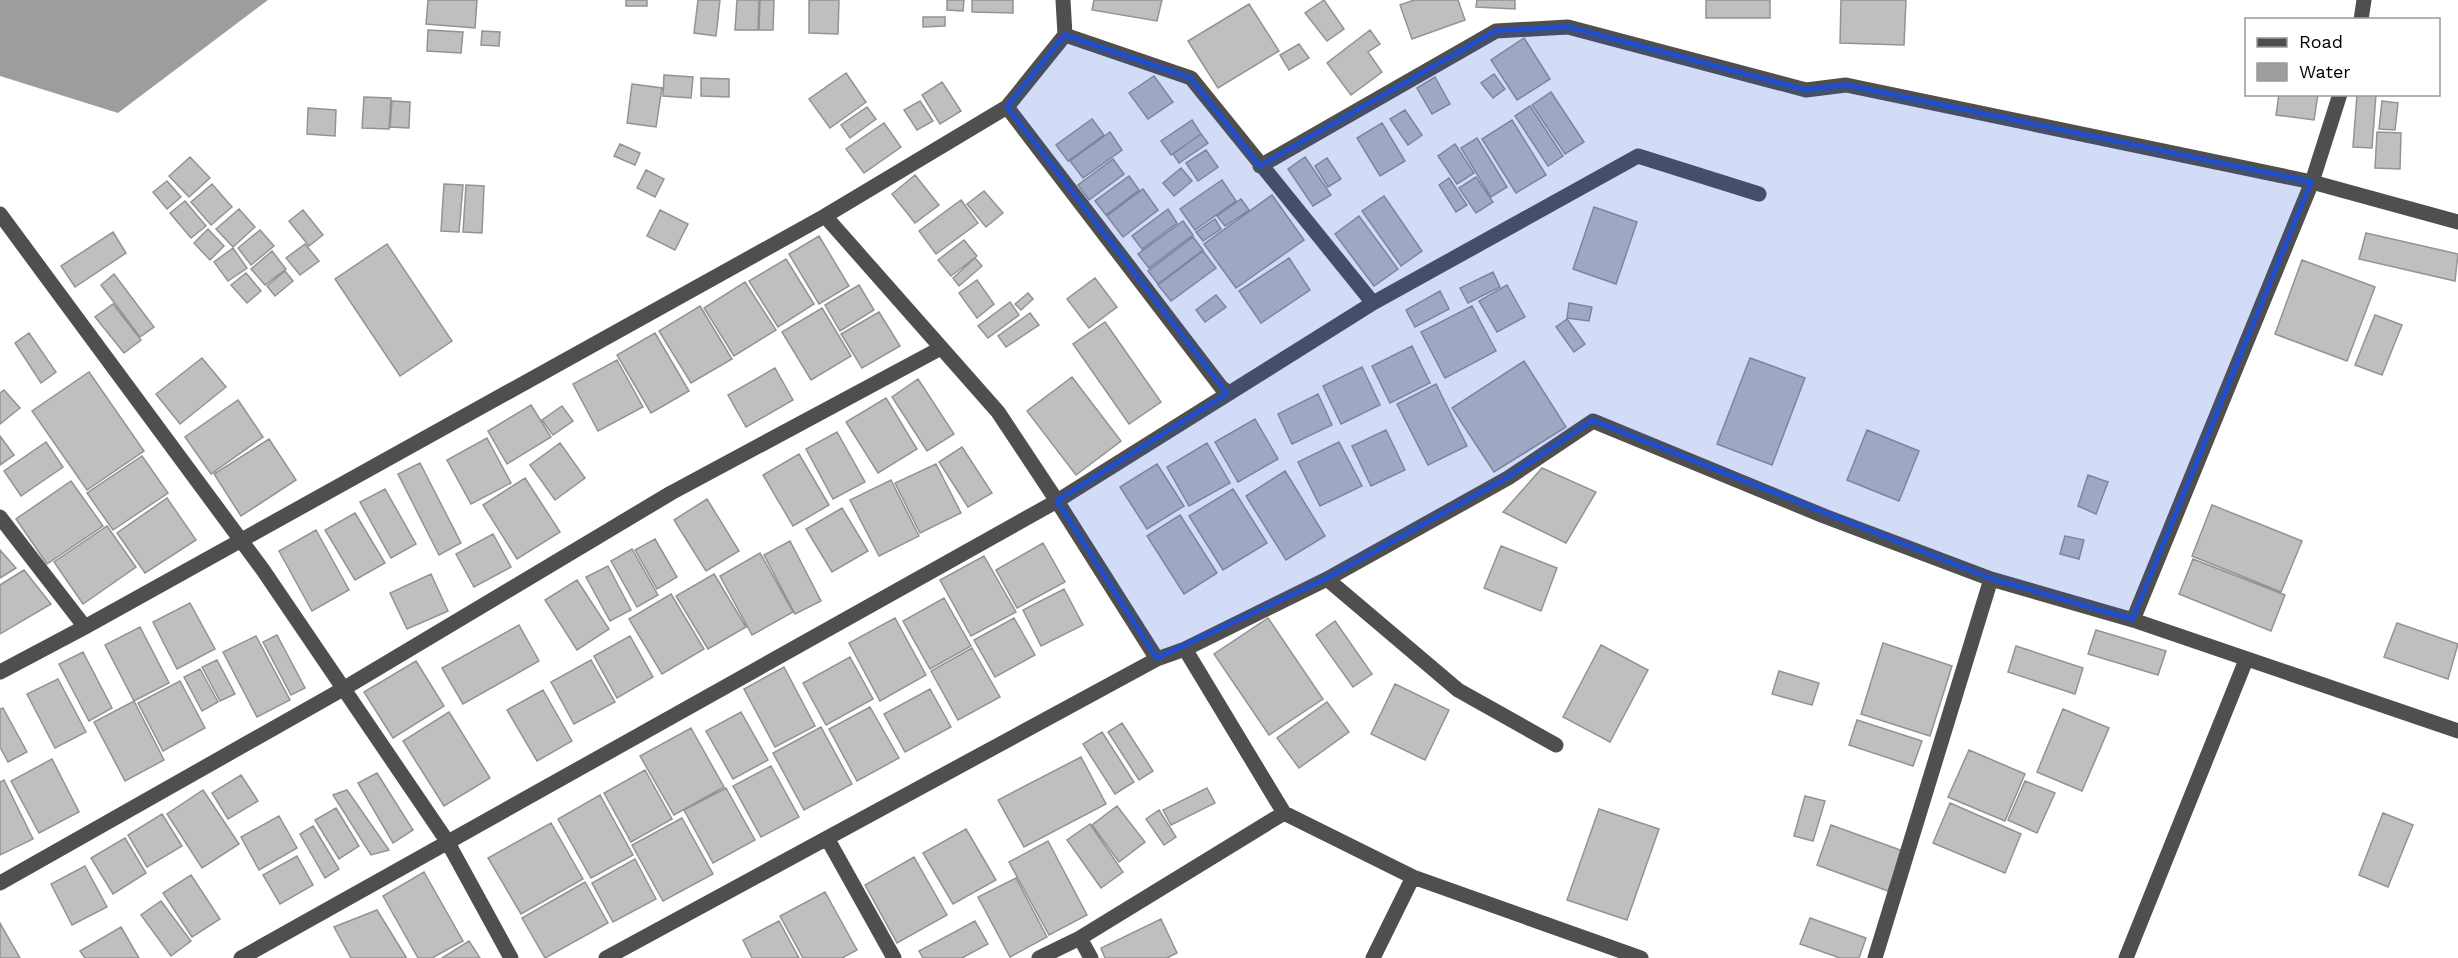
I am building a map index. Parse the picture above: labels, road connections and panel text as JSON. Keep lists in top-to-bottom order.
{
  "legend": ["Road", "Water"]
}
